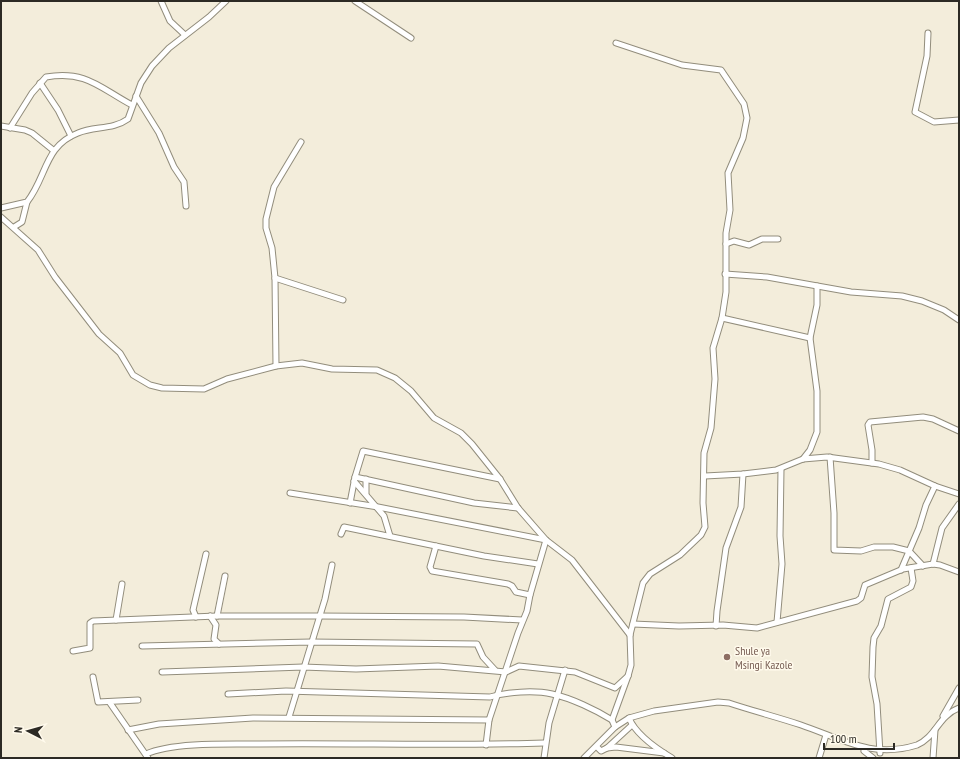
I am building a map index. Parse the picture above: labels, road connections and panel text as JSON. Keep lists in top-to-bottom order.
{
  "places": ["Shule ya Msingi Kazole"],
  "scale_bar": "100 m",
  "north": "left"
}
